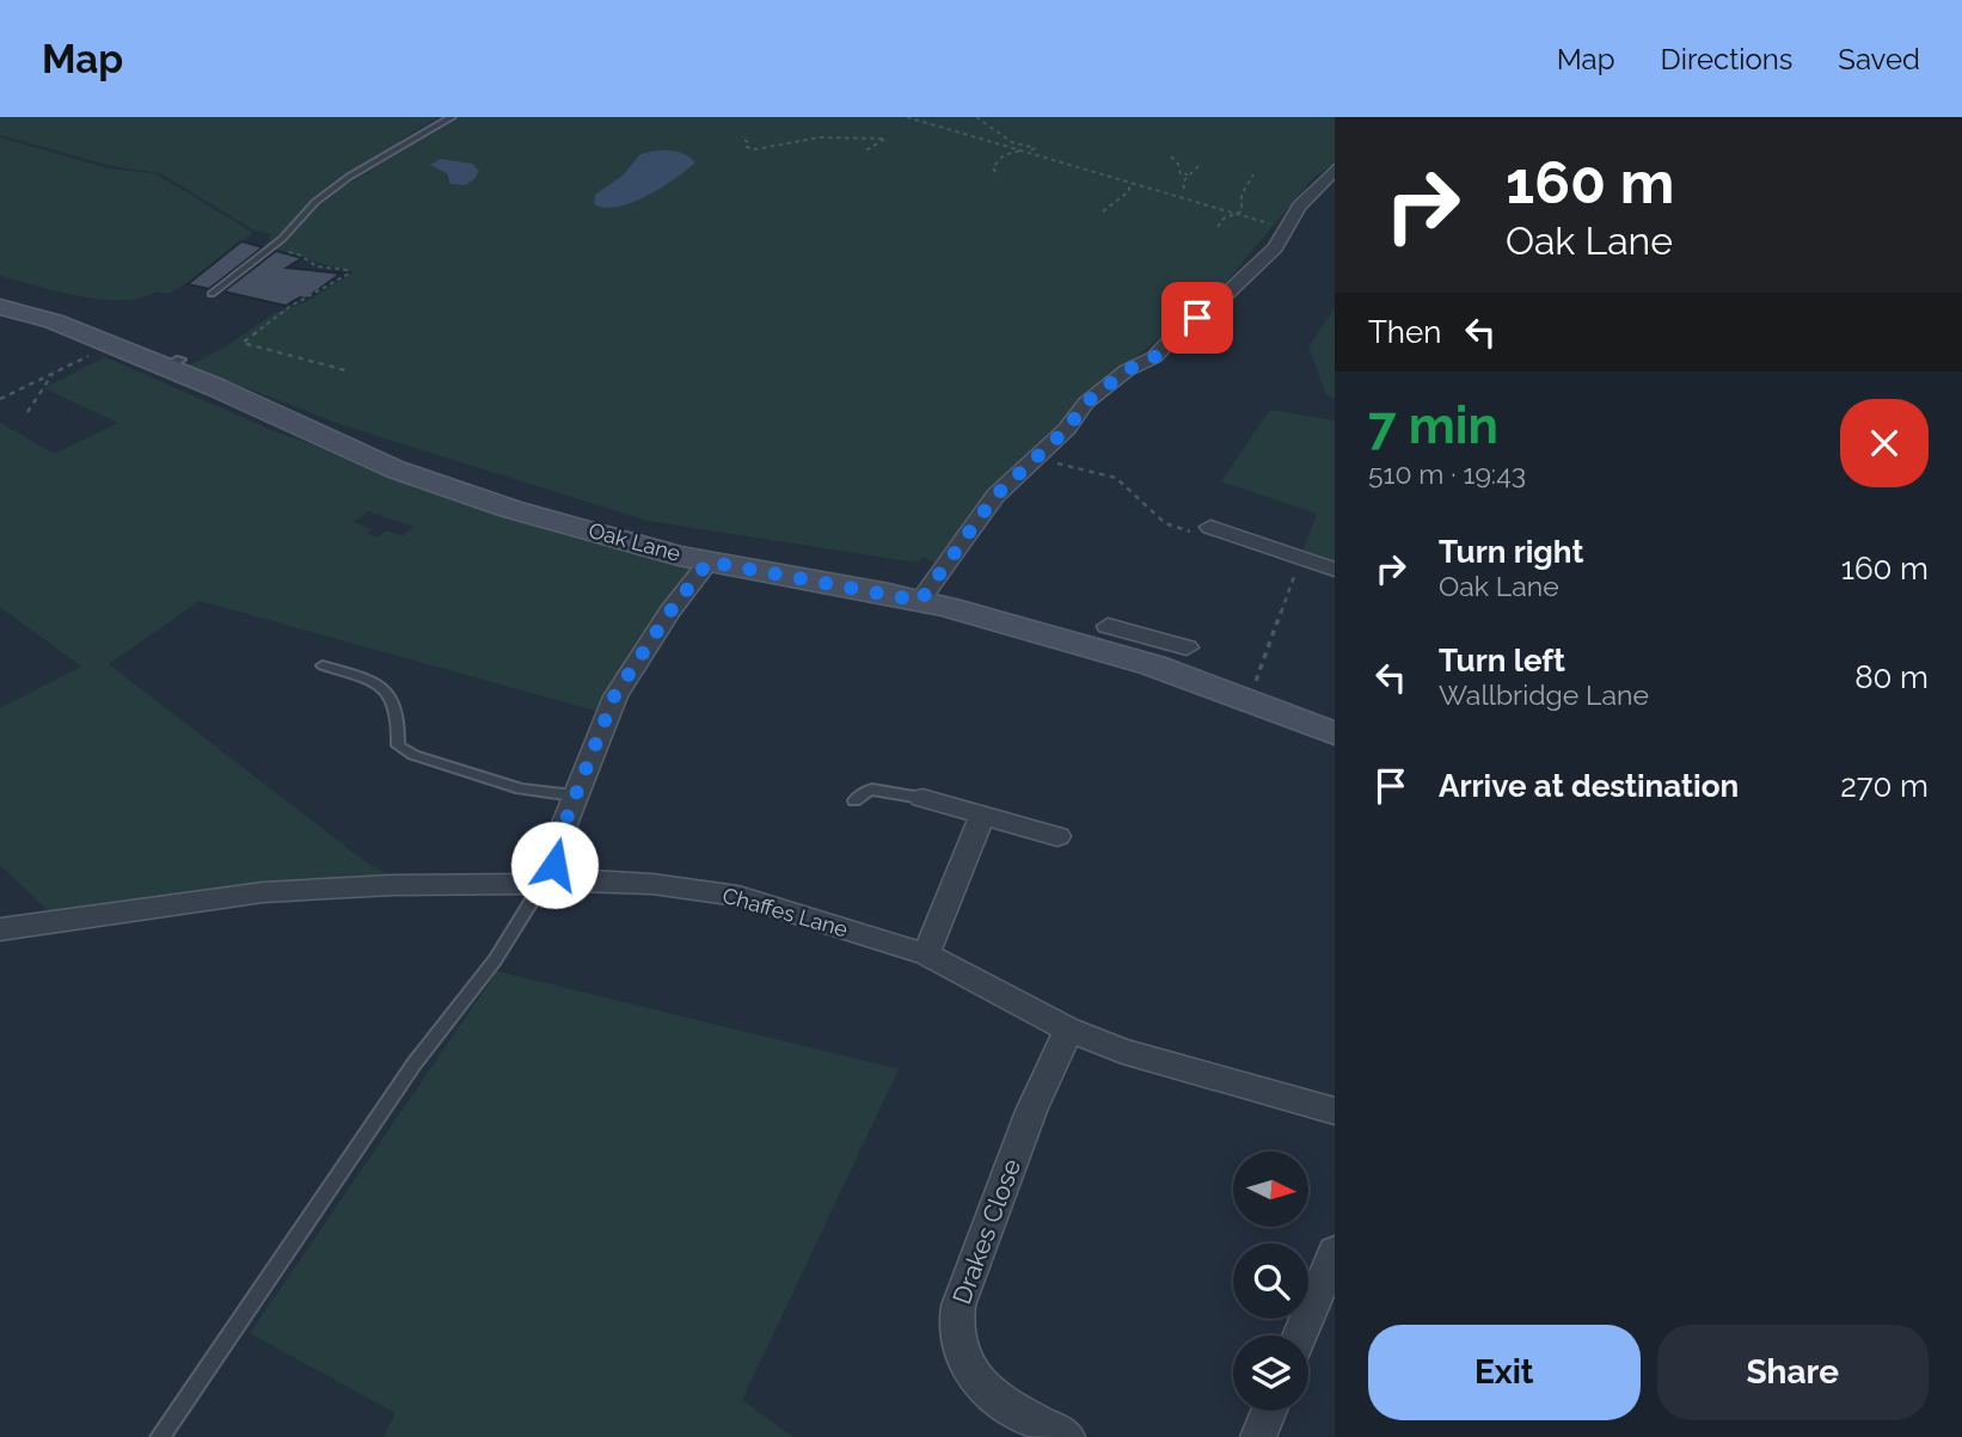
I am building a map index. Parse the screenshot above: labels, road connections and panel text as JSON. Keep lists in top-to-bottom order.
{
  "streets": {
    "street": ["Oak Lane", "Chaffes Lane", "Drakes Close"]
  },
  "crossings": [
    ["Chaffes Lane", "Drakes Close"]
  ],
  "north": "right",
  "page": {
    "header": "Map",
    "nav": ["Map", "Directions", "Saved"],
    "turn": ["160 m", "Oak Lane"],
    "then": "Then",
    "heading": ["7 min", "510 m · 19:43"],
    "list": [
      {
        "name": "Turn right",
        "note": "Oak Lane",
        "value": "160 m"
      },
      {
        "name": "Turn left",
        "note": "Wallbridge Lane",
        "value": "80 m"
      },
      {
        "name": "Arrive at destination",
        "value": "270 m"
      }
    ],
    "buttons": ["Exit", "Share"]
  }
}
